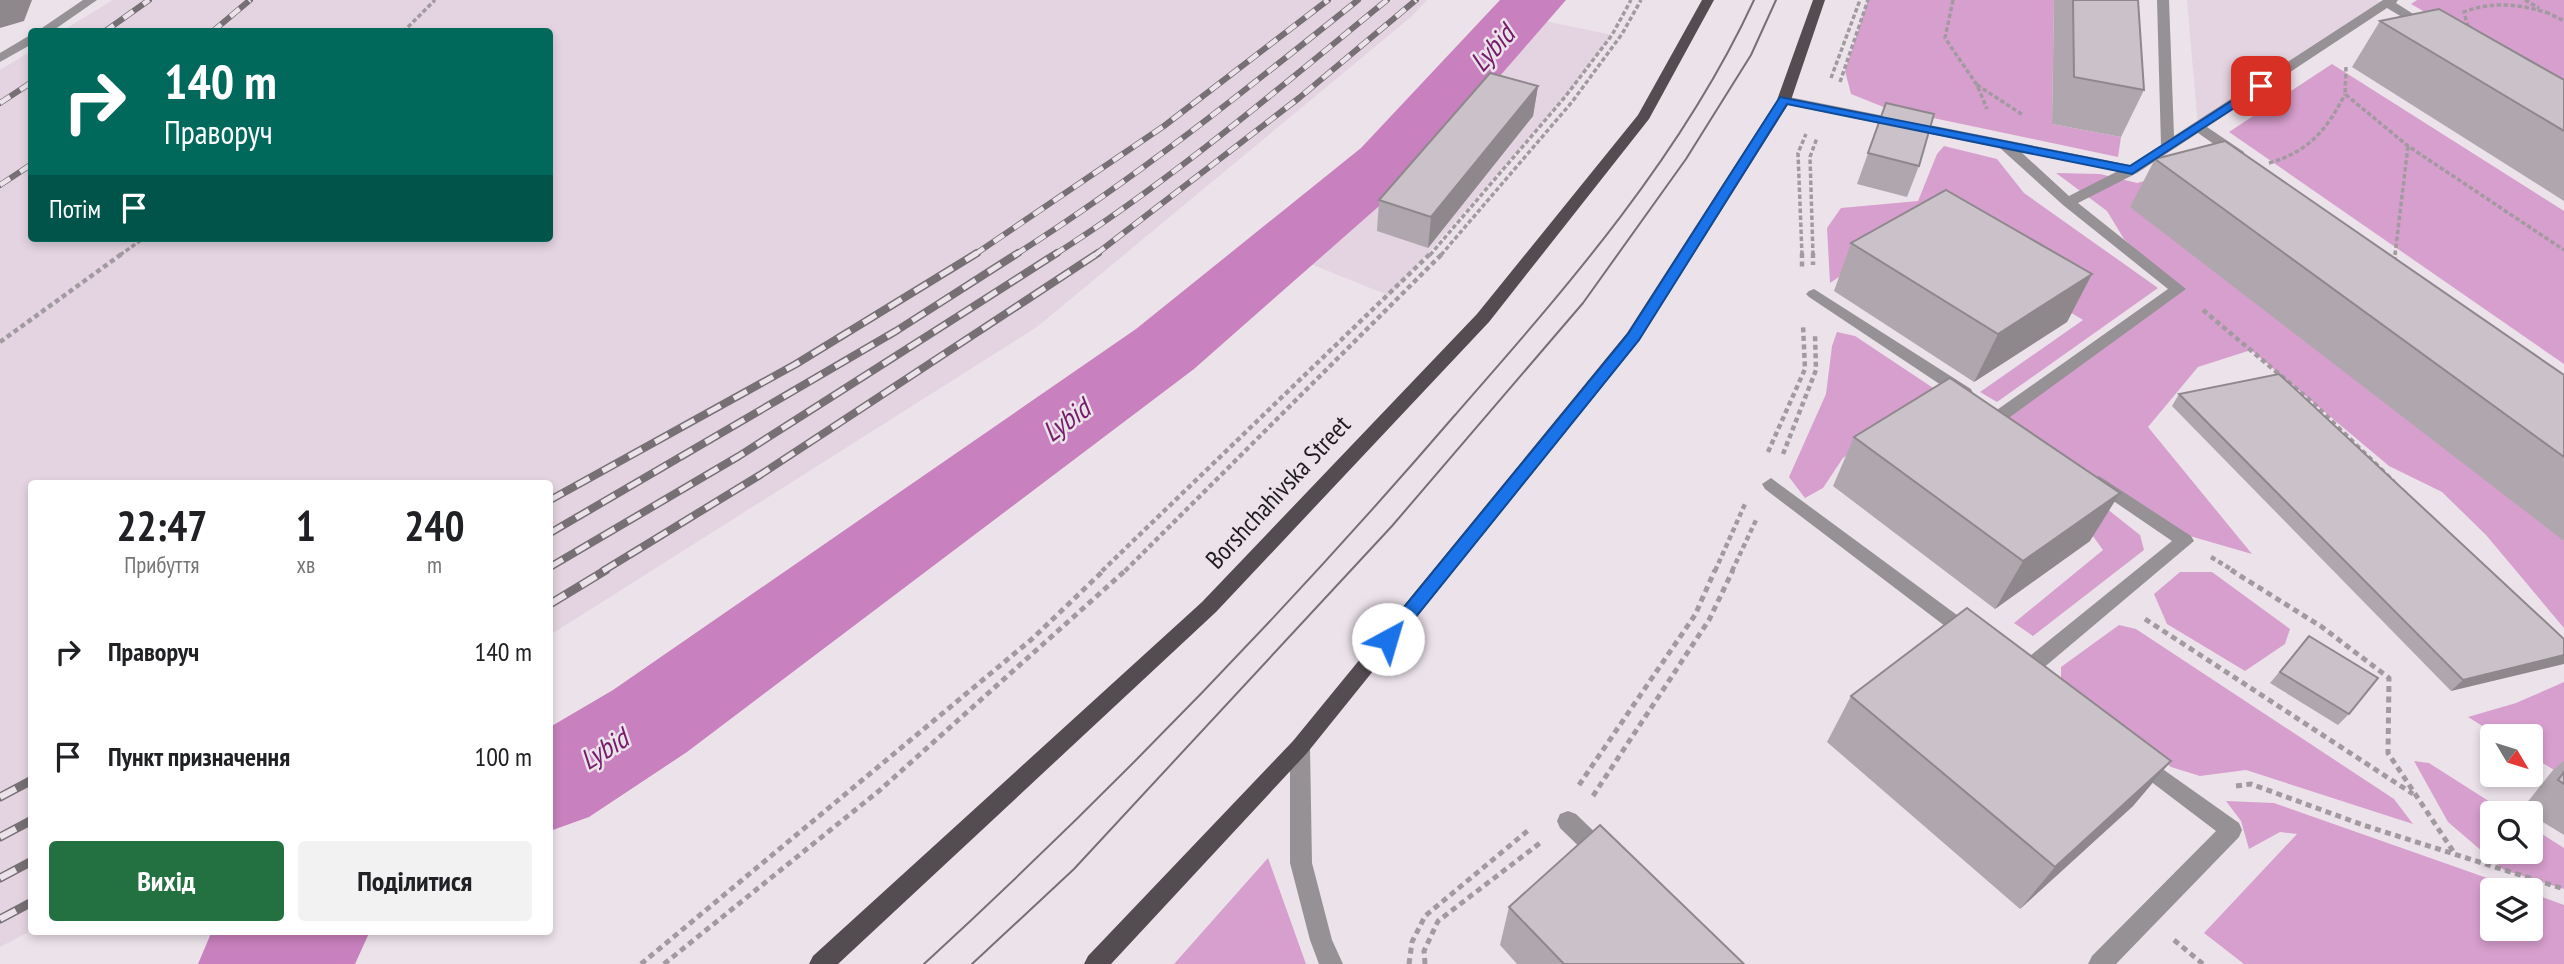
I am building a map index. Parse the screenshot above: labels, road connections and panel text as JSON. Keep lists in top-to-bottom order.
{
  "streets": {
    "main road": ["Borshchahivska Street"]
  },
  "water": ["Lybid"],
  "north": "bottom right",
  "page": {
    "turn": ["140 m", "Праворуч"],
    "then": "Потім",
    "eta": [
      "22:47",
      "Прибуття",
      "1",
      "хв",
      "240",
      "m"
    ],
    "list": [
      {
        "name": "Праворуч",
        "value": "140 m"
      },
      {
        "name": "Пункт призначення",
        "value": "100 m"
      }
    ],
    "buttons": ["Вихід", "Поділитися"]
  }
}
